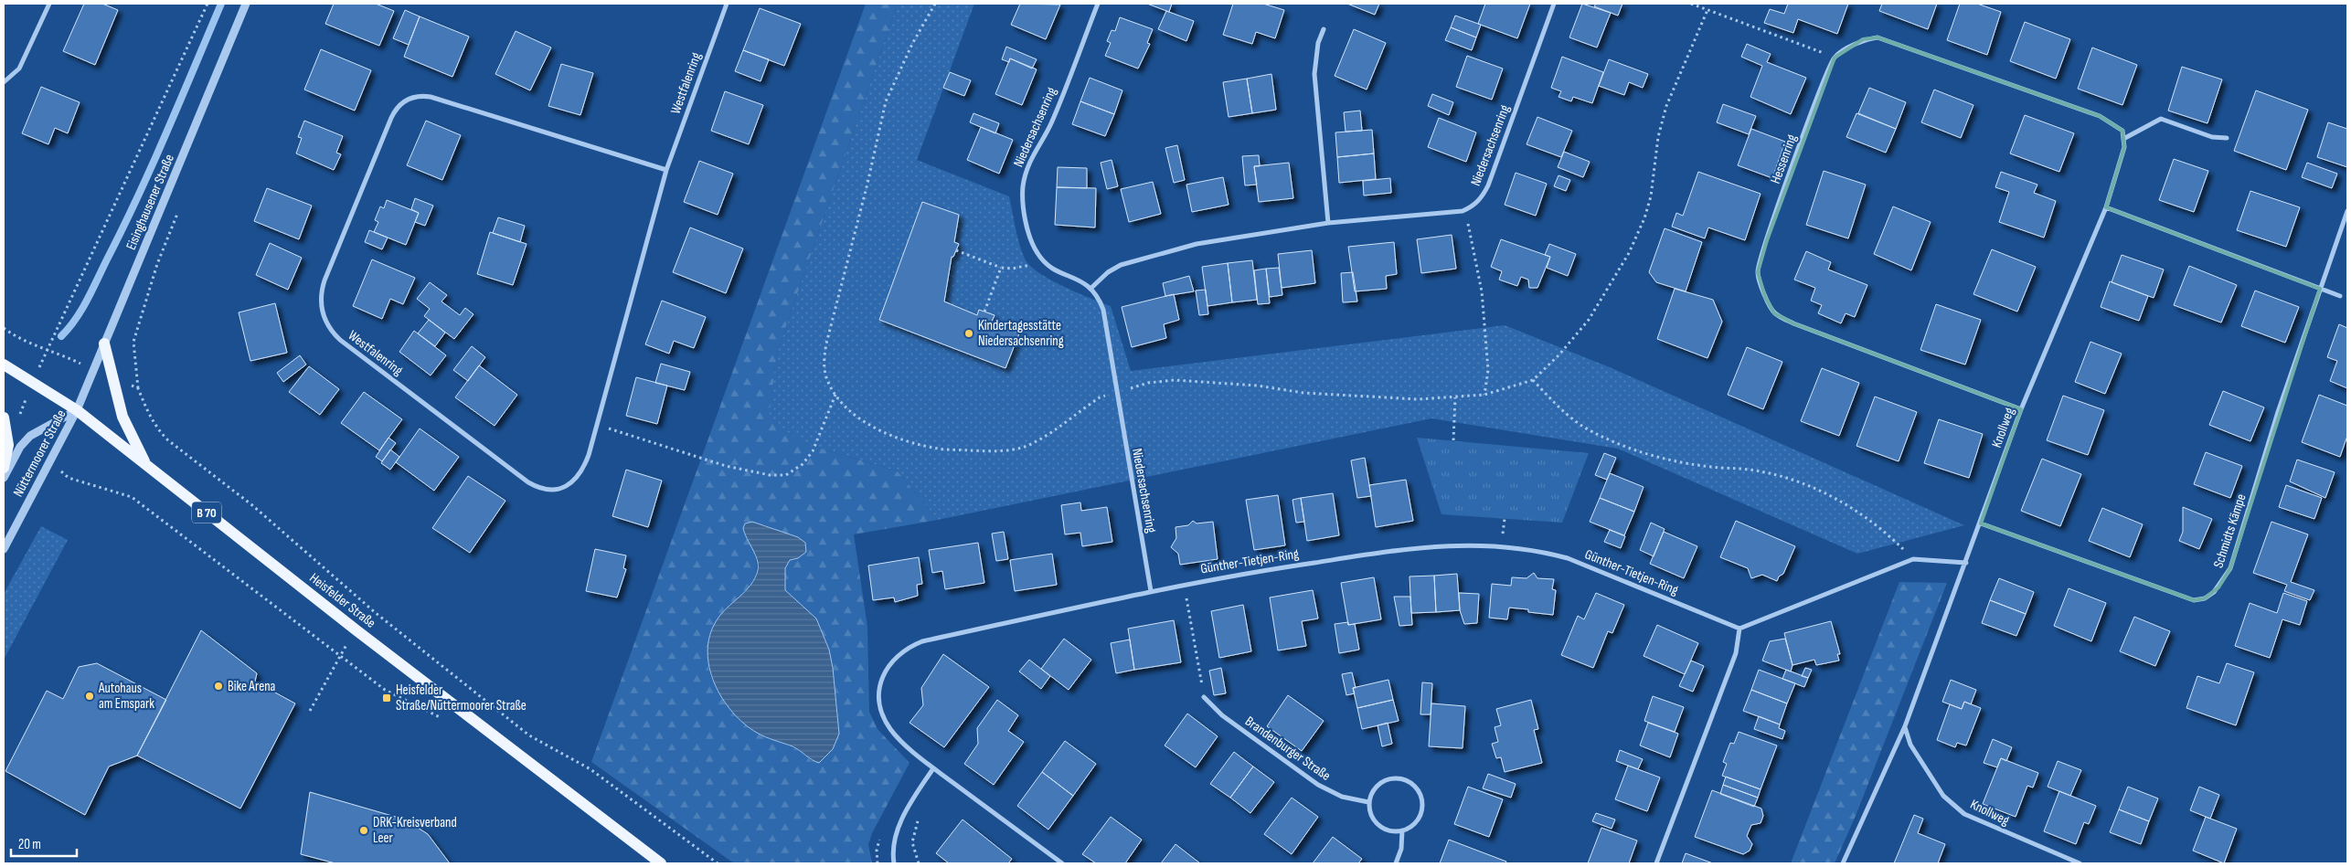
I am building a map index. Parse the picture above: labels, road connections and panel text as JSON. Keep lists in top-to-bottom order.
{
  "streets": {
    "main road": ["B 70", "Heisfelder Straße"],
    "street": [
      "Westfalenring",
      "Niedersachsenring",
      "Hessenring",
      "Eisinghausener Straße",
      "Knollweg",
      "Nüttermoorer Straße",
      "Schmidts Kämpe",
      "Günther-Tietjen-Ring",
      "Brandenburger Straße"
    ]
  },
  "crossings": [
    ["Niedersachsenring", "Günther-Tietjen-Ring"],
    ["Hessenring", "Knollweg"],
    ["Eisinghausener Straße", "Nüttermoorer Straße"],
    ["Eisinghausener Straße", "B 70"],
    ["Eisinghausener Straße", "Heisfelder Straße"],
    ["Knollweg", "Schmidts Kämpe"],
    ["Nüttermoorer Straße", "Heisfelder Straße"],
    ["B 70", "Heisfelder Straße"]
  ],
  "places": {
    "other": [
      "Kindertagesstätte Niedersachsenring",
      "Bike Arena",
      "Autohaus am Emspark",
      "DRK-Kreisverband Leer"
    ],
    "transit": ["Heisfelder Straße/Nüttermoorer Straße"]
  },
  "scale_bar": "20 m"
}
